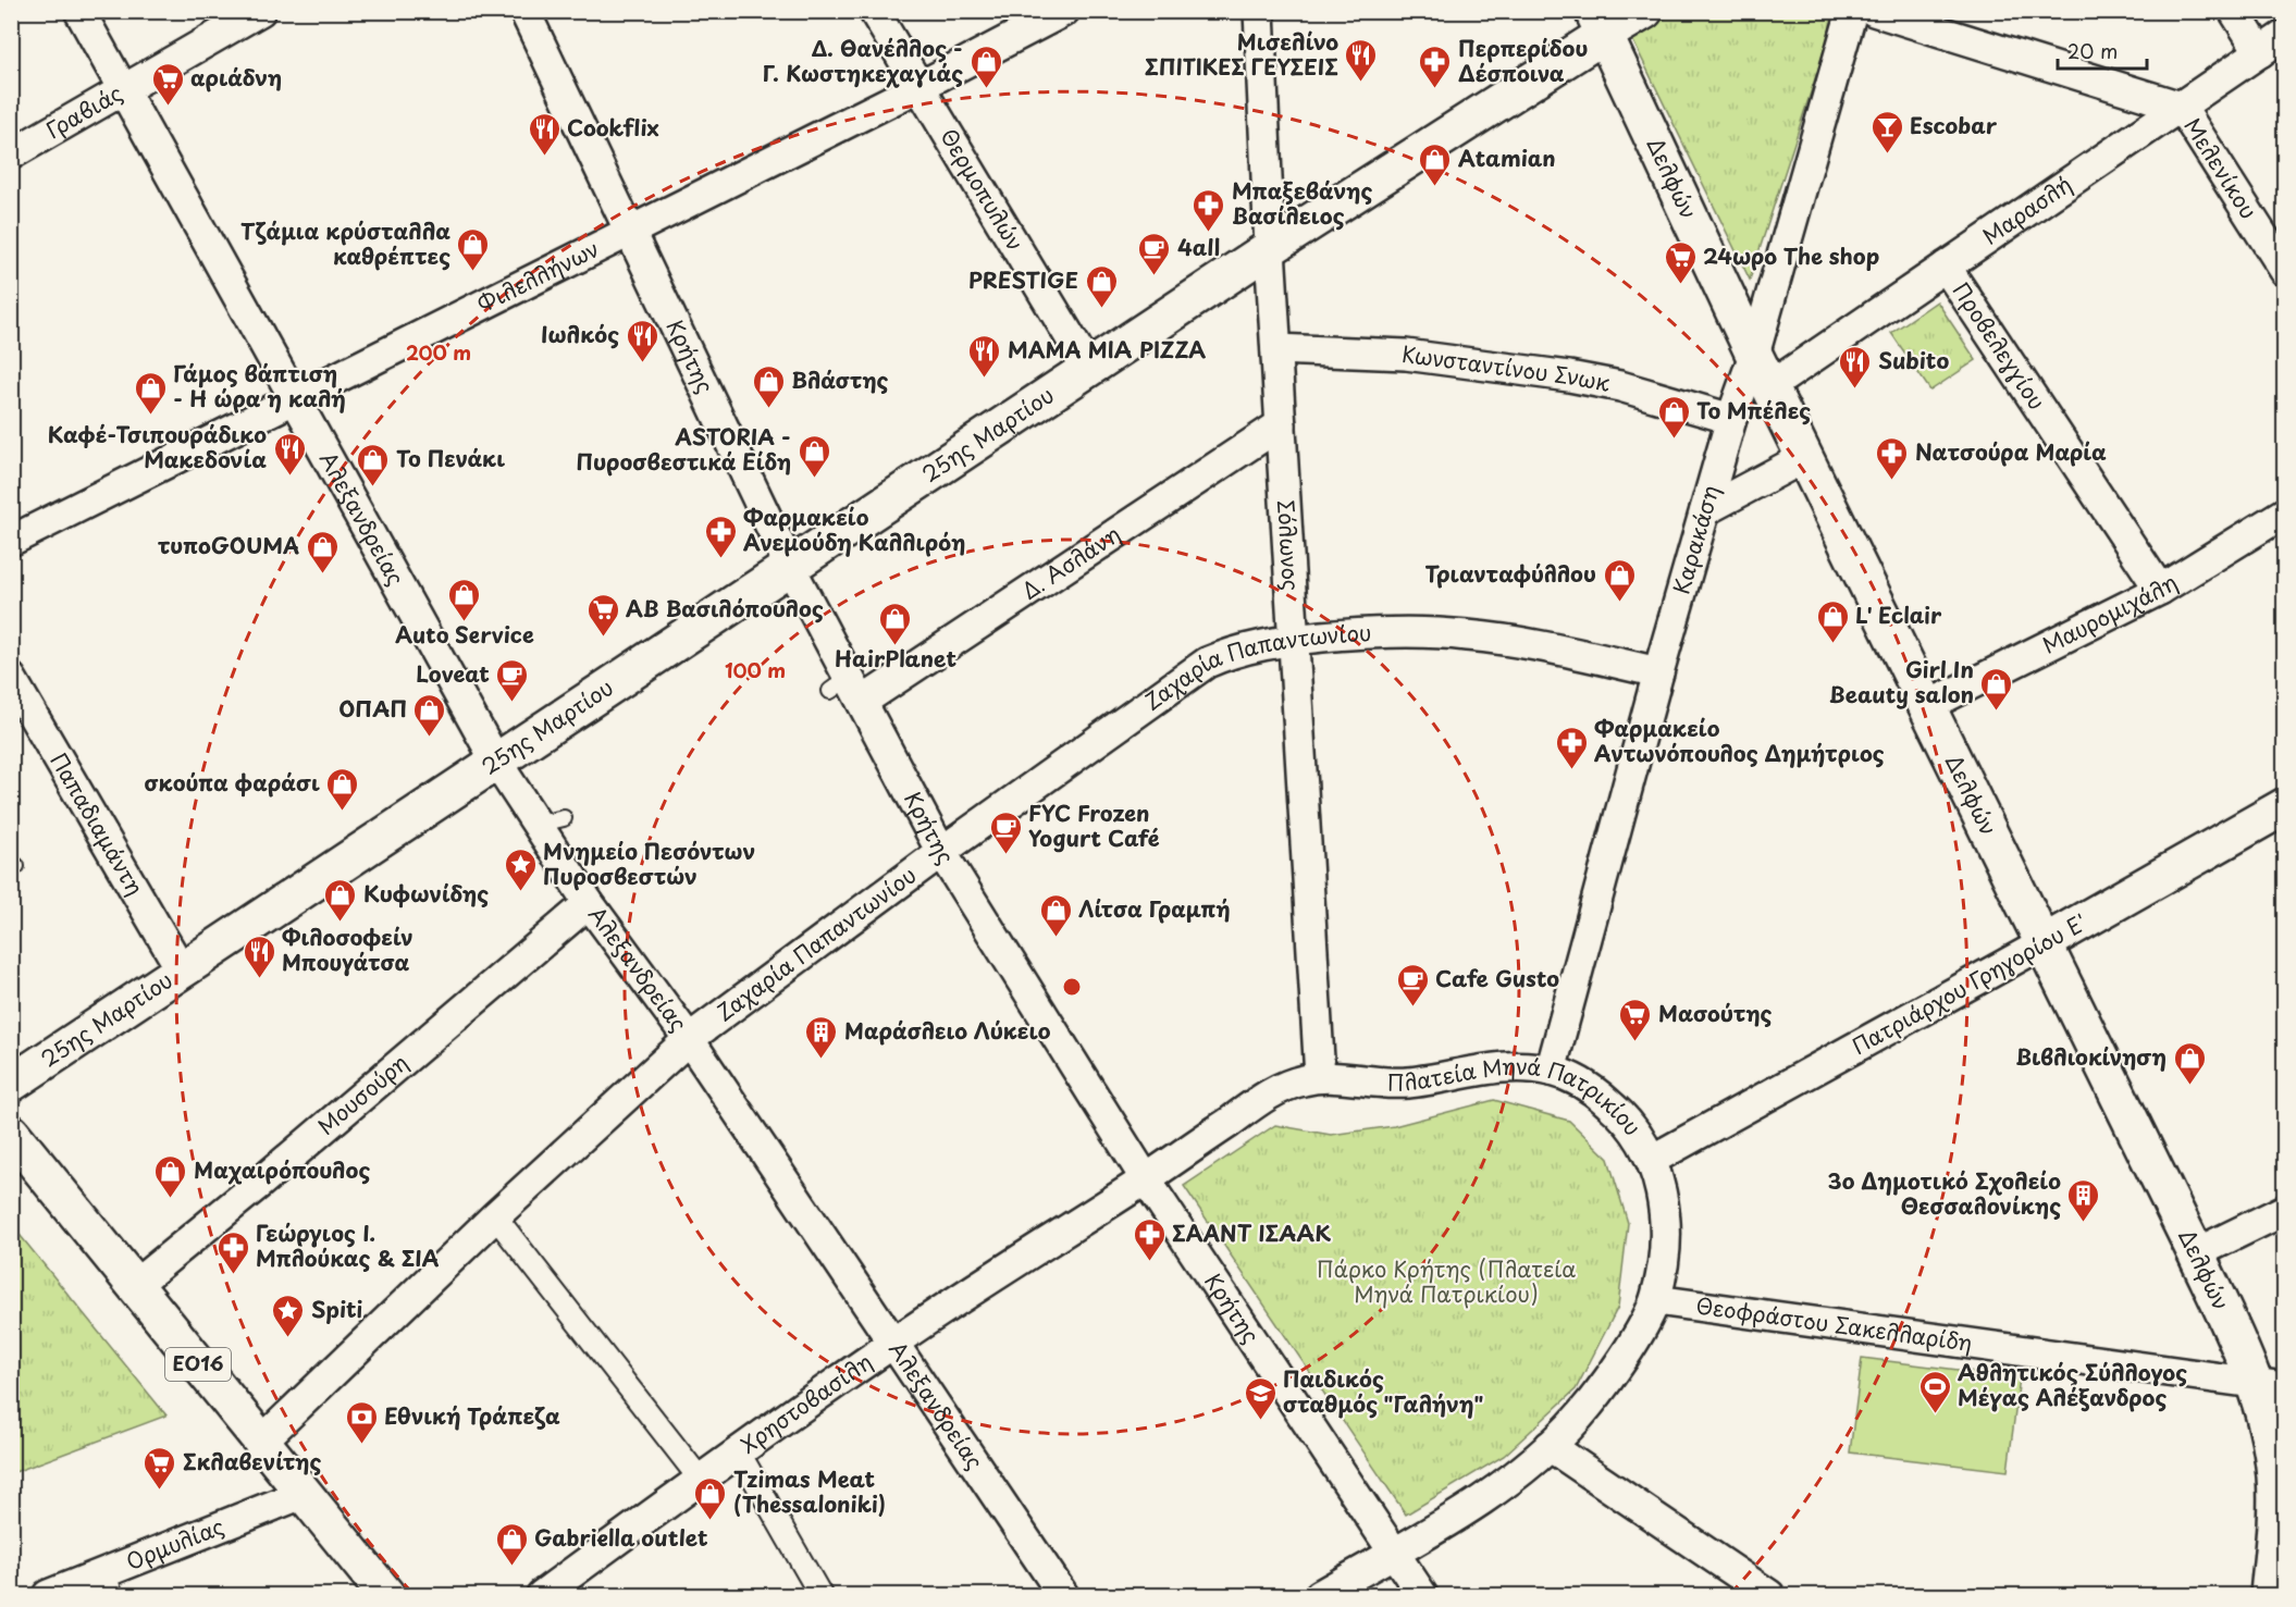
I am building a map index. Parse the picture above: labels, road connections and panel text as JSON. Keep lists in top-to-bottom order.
{
  "streets": {
    "main road": [
      "Δελφών",
      "25ης Μαρτίου",
      "Πατριάρχου Γρηγορίου Ε'",
      "ΕΟ16"
    ],
    "street": [
      "Γραβιάς",
      "Μελενίκου",
      "Θερμοπυλών",
      "Μαρασλή",
      "Φιλελλήνων",
      "Προβελεγγίου",
      "Κρήτης",
      "Κωνσταντίνου Σνωκ",
      "Αλεξανδρείας",
      "Καρακάση",
      "Σόλωνος",
      "Δ. Ασλάνη",
      "Μαυρομιχάλη",
      "Ζαχαρία Παπαντωνίου",
      "Παπαδιαμάντη",
      "Μουσούρη",
      "Πλατεία Μηνά Πατρικίου",
      "Θεοφράστου Σακελλαρίδη",
      "Χρηστοβασίλη",
      "Ορμυλίας"
    ]
  },
  "crossings": [
    ["Γραβιάς", "Αλεξανδρείας"],
    ["Μελενίκου", "Μαρασλή"],
    ["Δελφών", "Μαρασλή"],
    ["Δελφών", "25ης Μαρτίου"],
    ["Δελφών", "Καρακάση"],
    ["Δελφών", "Μαυρομιχάλη"],
    ["Δελφών", "Πατριάρχου Γρηγορίου Ε'"],
    ["Δελφών", "Θεοφράστου Σακελλαρίδη"],
    ["Θερμοπυλών", "Φιλελλήνων"],
    ["Θερμοπυλών", "25ης Μαρτίου"],
    ["Μαρασλή", "Προβελεγγίου"],
    ["Φιλελλήνων", "Κρήτης"],
    ["Φιλελλήνων", "Αλεξανδρείας"],
    ["Προβελεγγίου", "Μαυρομιχάλη"],
    ["Κρήτης", "25ης Μαρτίου"],
    ["Κρήτης", "Δ. Ασλάνη"],
    ["Κρήτης", "Ζαχαρία Παπαντωνίου"],
    ["Κρήτης", "Πλατεία Μηνά Πατρικίου"],
    ["Κρήτης", "Χρηστοβασίλη"],
    ["Κωνσταντίνου Σνωκ", "Καρακάση"],
    ["Κωνσταντίνου Σνωκ", "Σόλωνος"],
    ["25ης Μαρτίου", "Αλεξανδρείας"],
    ["25ης Μαρτίου", "Σόλωνος"],
    ["25ης Μαρτίου", "Παπαδιαμάντη"],
    ["Αλεξανδρείας", "Ζαχαρία Παπαντωνίου"],
    ["Αλεξανδρείας", "Μουσούρη"],
    ["Αλεξανδρείας", "Χρηστοβασίλη"],
    ["Καρακάση", "Ζαχαρία Παπαντωνίου"],
    ["Καρακάση", "Πλατεία Μηνά Πατρικίου"],
    ["Σόλωνος", "Δ. Ασλάνη"],
    ["Σόλωνος", "Ζαχαρία Παπαντωνίου"],
    ["Σόλωνος", "Πλατεία Μηνά Πατρικίου"],
    ["Ζαχαρία Παπαντωνίου", "ΕΟ16"],
    ["Πατριάρχου Γρηγορίου Ε'", "Πλατεία Μηνά Πατρικίου"],
    ["Μουσούρη", "ΕΟ16"],
    ["Πλατεία Μηνά Πατρικίου", "Θεοφράστου Σακελλαρίδη"],
    ["Πλατεία Μηνά Πατρικίου", "Χρηστοβασίλη"],
    ["ΕΟ16", "Ορμυλίας"]
  ],
  "parks": ["Πάρκο Κρήτης (Πλατεία Μηνά Πατρικίου)"],
  "places": {
    "restaurant": [
      "Μισελίνο ΣΠΙΤΙΚΕΣ ΓΕΥΣΕΙΣ",
      "Cookflix",
      "Ιωλκός",
      "MAMA MIA PIZZA",
      "Subito",
      "Καφέ-Τσιπουράδικο Μακεδονία",
      "Φιλοσοφείν Μπουγάτσα"
    ],
    "shop": [
      "Δ. Θανέλλος - Γ. Κωστηκεχαγιάς",
      "Atamian",
      "Τζάμια κρύσταλλα καθρέπτες",
      "PRESTIGE",
      "Βλάστης",
      "Γάμος βάπτιση - Η ώρα η καλή",
      "Το Μπέλες",
      "ASTORIA - Πυροσβεστικά Είδη",
      "Το Πενάκι",
      "τυποGOUMA",
      "Τριανταφύλλου",
      "Auto Service",
      "L' Eclair",
      "HairPlanet",
      "Girl In Beauty salon",
      "ΟΠΑΠ",
      "σκούπα φαράσι",
      "Κυφωνίδης",
      "Λίτσα Γραμπή",
      "Βιβλιοκίνηση",
      "Μαχαιρόπουλος",
      "Tzimas Meat (Thessaloniki)",
      "Gabriella outlet"
    ],
    "pharmacy": [
      "Περπερίδου Δέσποινα",
      "Μπαξεβάνης Βασίλειος",
      "Νατσούρα Μαρία",
      "Φαρμακείο Ανεμούδη Καλλιρόη",
      "Φαρμακείο Αντωνόπουλος Δημήτριος",
      "ΣΑΑΝΤ ΙΣΑΑΚ",
      "Γεώργιος Ι. Μπλούκας & ΣΙΑ"
    ],
    "supermarket": [
      "αριάδνη",
      "24ωρο The shop",
      "ΑΒ Βασιλόπουλος",
      "Μασούτης",
      "Σκλαβενίτης"
    ],
    "bar": ["Escobar"],
    "cafe": [
      "4all",
      "Loveat",
      "FYC Frozen Yogurt Café",
      "Cafe Gusto"
    ],
    "place": ["Μνημείο Πεσόντων Πυροσβεστών", "Spiti"],
    "building": ["Μαράσλειο Λύκειο", "3ο Δημοτικό Σχολείο Θεσσαλονίκης"],
    "sports": ["Αθλητικός Σύλλογος Μέγας Αλέξανδρος"],
    "school or university": ["Παιδικός σταθμός \"Γαλήνη\""],
    "bank": ["Εθνική Τράπεζα"]
  },
  "scale_bar": "20 m",
  "rings": ["200 m", "100 m"]
}
